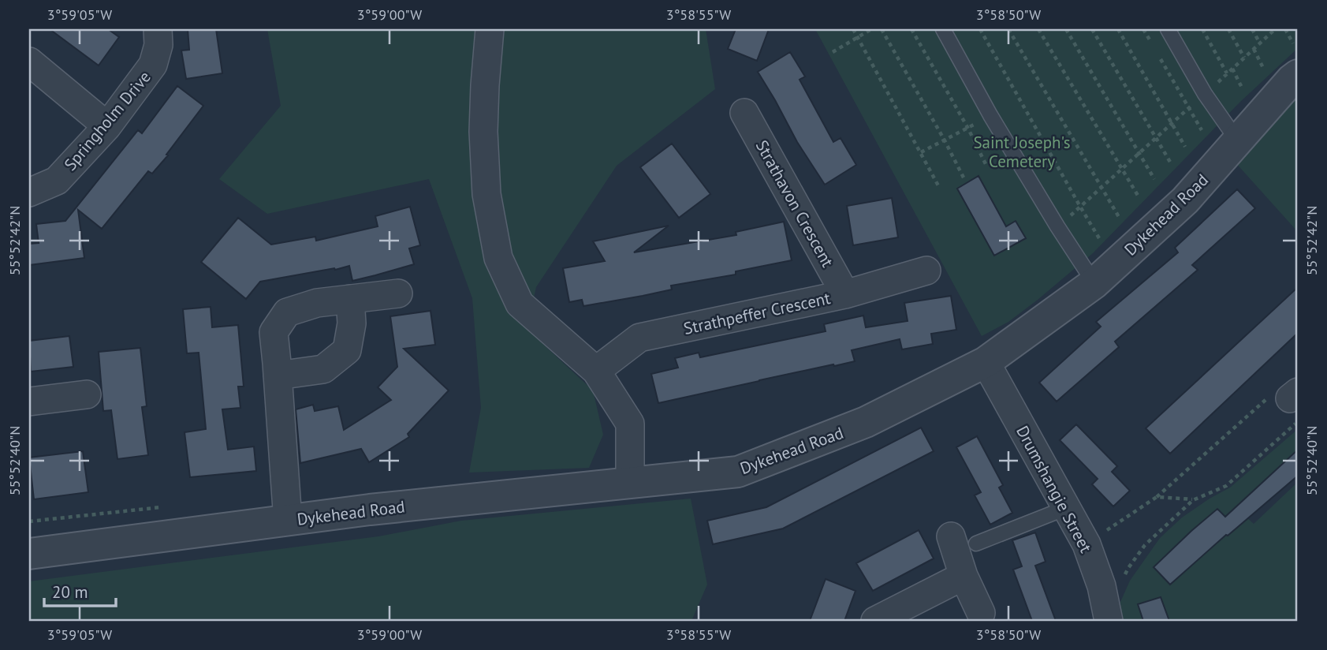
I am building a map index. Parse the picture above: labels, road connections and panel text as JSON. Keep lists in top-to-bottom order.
{
  "streets": {
    "street": [
      "Springholm Drive",
      "Strathavon Crescent",
      "Dykehead Road",
      "Strathpeffer Crescent",
      "Drumshangie Street"
    ]
  },
  "crossings": [
    ["Strathavon Crescent", "Strathpeffer Crescent"],
    ["Dykehead Road", "Drumshangie Street"]
  ],
  "parks": ["Saint Joseph's Cemetery"],
  "scale_bar": "20 m",
  "coordinates": [
    "3°59'05\"W",
    "3°59'00\"W",
    "3°58'55\"W",
    "3°58'50\"W",
    "55°52'42\"N",
    "55°52'40\"N"
  ]
}
